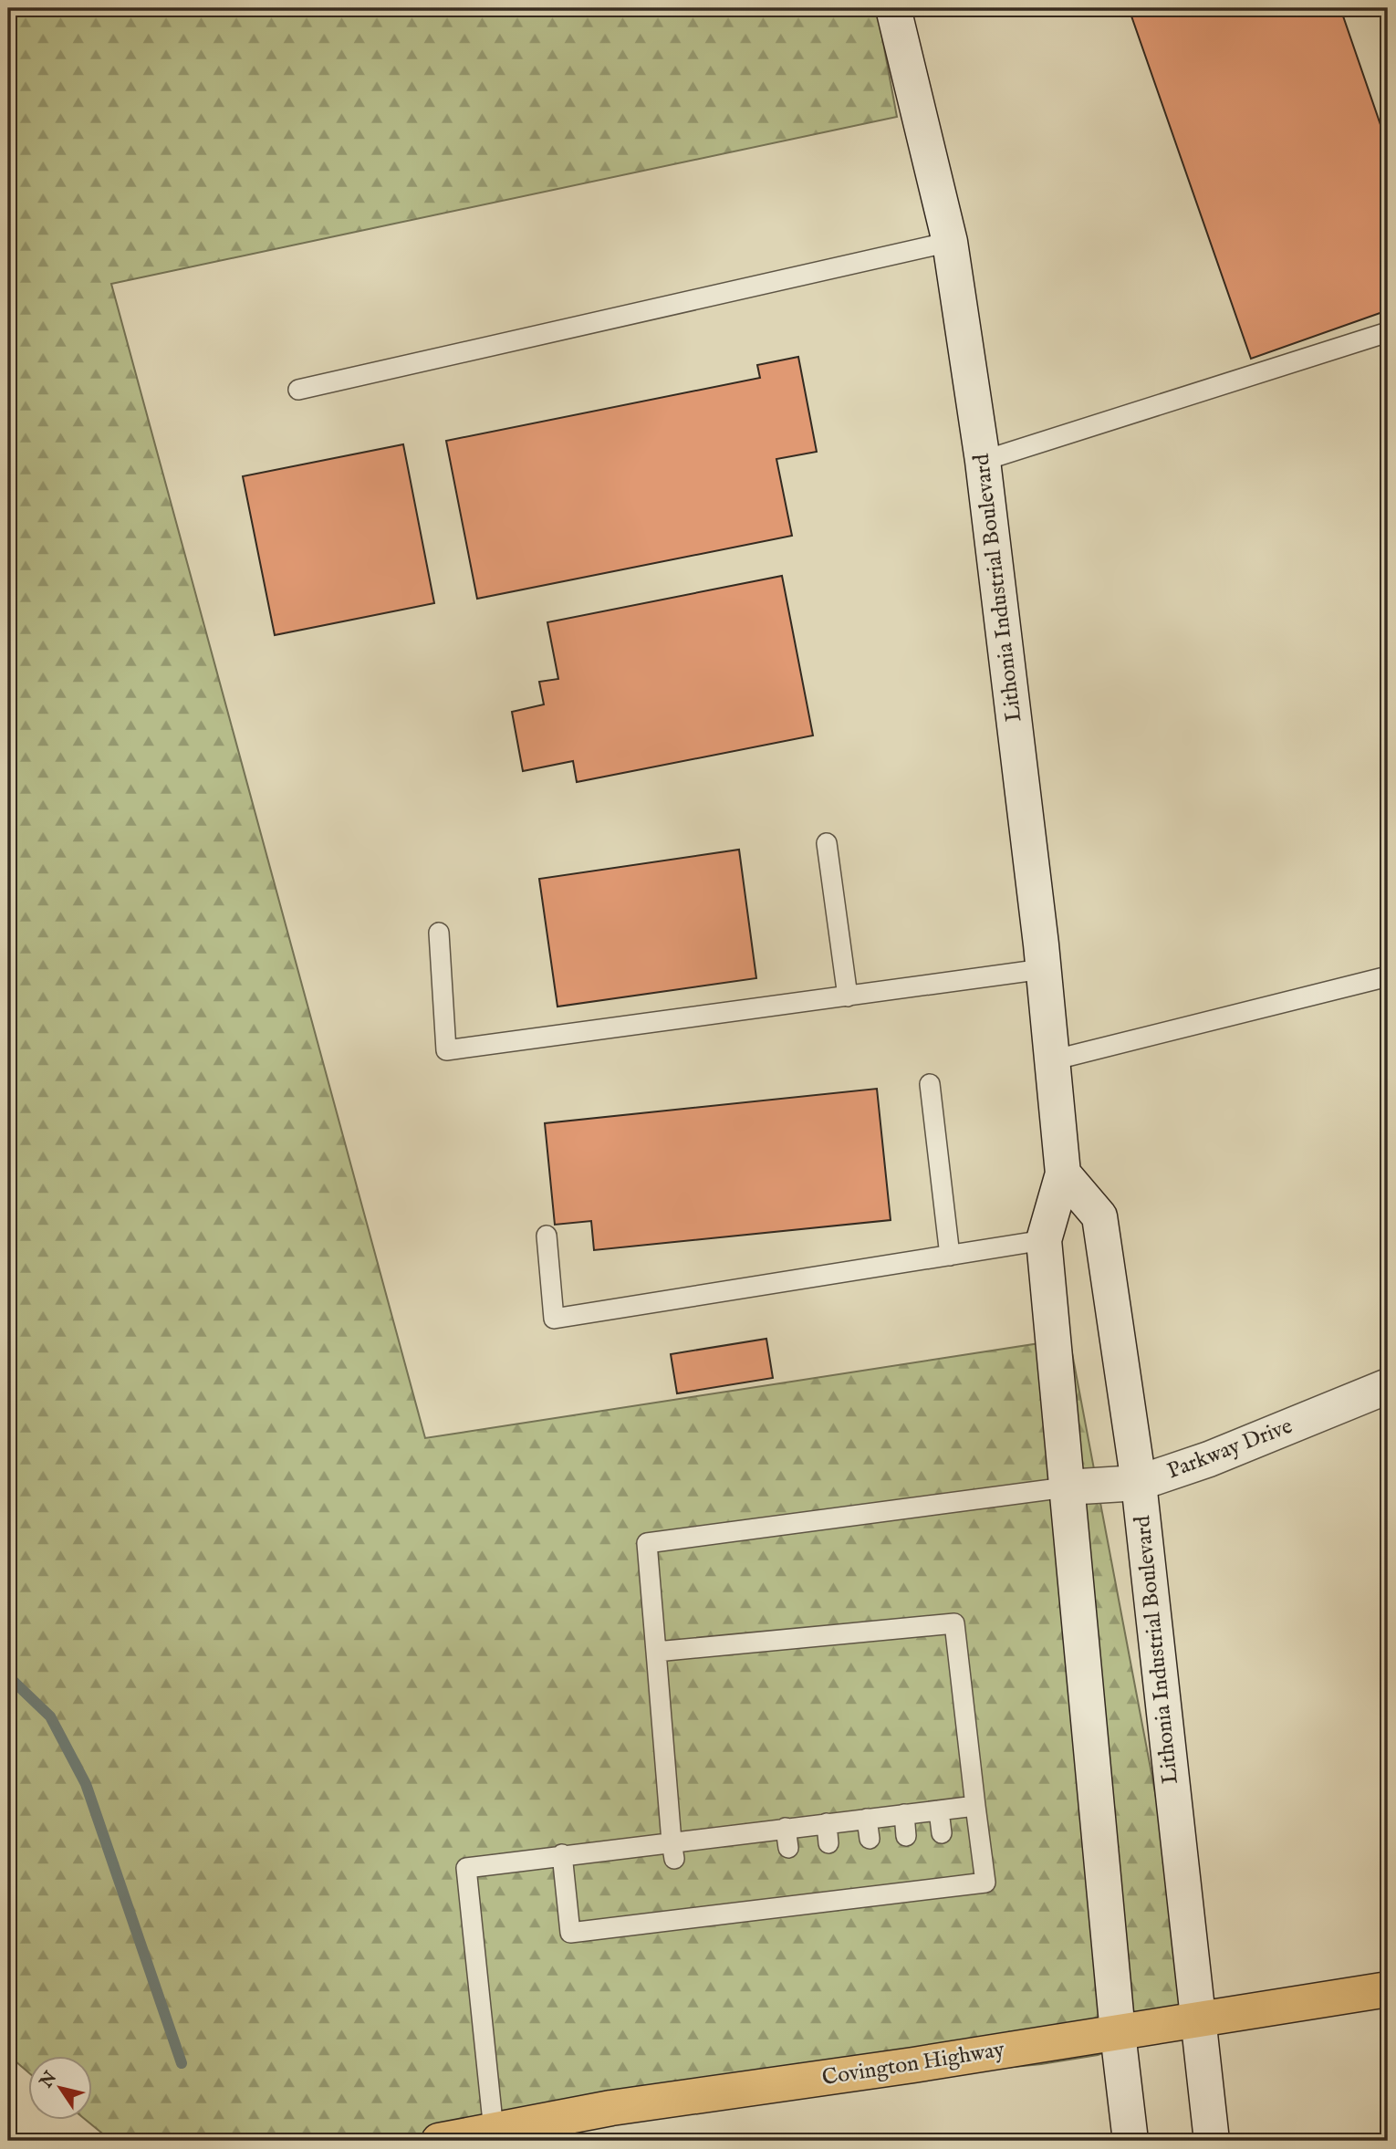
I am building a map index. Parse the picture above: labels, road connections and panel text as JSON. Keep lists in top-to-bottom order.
{
  "streets": {
    "main road": ["Lithonia Industrial Boulevard", "Parkway Drive", "Covington Highway"]
  },
  "crossings": [
    ["Lithonia Industrial Boulevard", "Parkway Drive"],
    ["Lithonia Industrial Boulevard", "Covington Highway"]
  ],
  "north": "top left"
}
